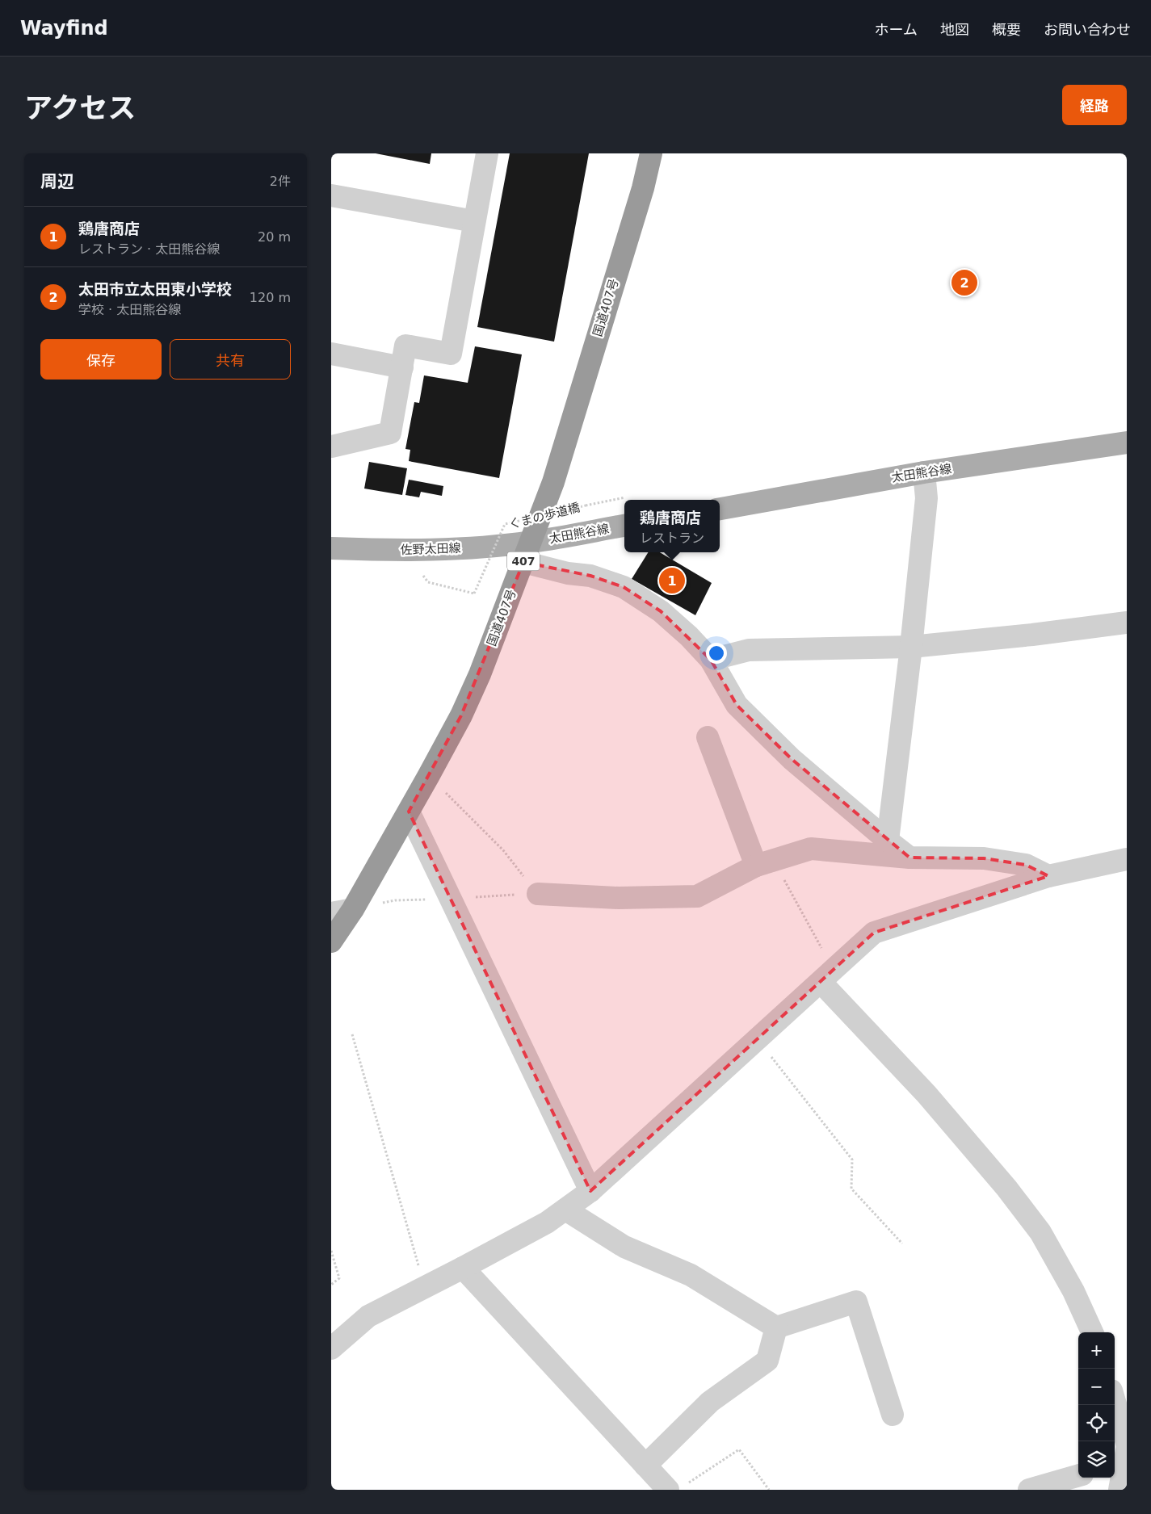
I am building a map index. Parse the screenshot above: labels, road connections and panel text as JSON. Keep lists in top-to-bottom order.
{
  "streets": {
    "highway": ["国道407号", "407"],
    "main road": ["太田熊谷線", "佐野太田線"],
    "path": ["くまの歩道橋"]
  },
  "crossings": [
    ["国道407号", "太田熊谷線"],
    ["国道407号", "佐野太田線"],
    ["太田熊谷線", "佐野太田線"]
  ],
  "page": {
    "header": "Wayfind",
    "nav": [
      "ホーム",
      "地図",
      "概要",
      "お問い合わせ"
    ],
    "title": "アクセス",
    "buttons": [
      "経路",
      ["保存", "共有"]
    ],
    "heading": ["周辺", "2件"],
    "list": [
      {
        "mark": "1",
        "name": "鶏唐商店",
        "note": "レストラン · 太田熊谷線",
        "value": "20 m"
      },
      {
        "mark": "2",
        "name": "太田市立太田東小学校",
        "note": "学校 · 太田熊谷線",
        "value": "120 m"
      }
    ],
    "pins": ["2", "1"],
    "popup": ["鶏唐商店", "レストラン"],
    "map_buttons": ["+", "−"]
  }
}
